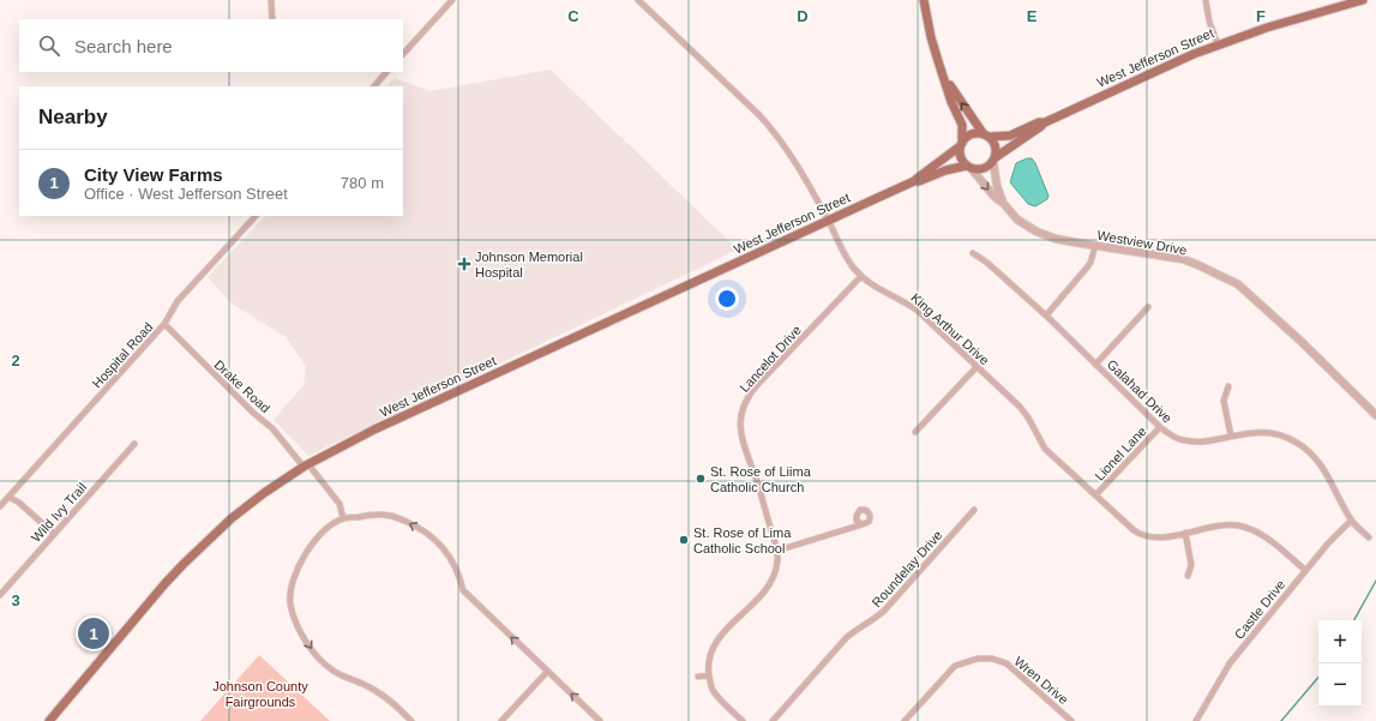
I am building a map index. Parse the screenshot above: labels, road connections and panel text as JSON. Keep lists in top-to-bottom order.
{
  "streets": {
    "main road": ["West Jefferson Street"],
    "street": [
      "Westview Drive",
      "King Arthur Drive",
      "Hospital Road",
      "Lancelot Drive",
      "Drake Road",
      "Galahad Drive",
      "Lionel Lane",
      "Wild Ivy Trail",
      "Roundelay Drive",
      "Castle Drive",
      "Wren Drive"
    ]
  },
  "crossings": [
    ["West Jefferson Street", "Westview Drive"],
    ["West Jefferson Street", "King Arthur Drive"],
    ["West Jefferson Street", "Drake Road"],
    ["King Arthur Drive", "Lancelot Drive"],
    ["King Arthur Drive", "Lionel Lane"],
    ["King Arthur Drive", "Castle Drive"],
    ["Hospital Road", "Drake Road"],
    ["Galahad Drive", "Lionel Lane"],
    ["Galahad Drive", "Castle Drive"]
  ],
  "parks": ["Johnson County Fairgrounds"],
  "places": {
    "health": ["Johnson Memorial Hospital"],
    "other": ["St. Rose of Liima Catholic Church", "St. Rose of Lima Catholic School"]
  },
  "page": {
    "search": "Search here",
    "heading": "Nearby",
    "list": [
      {
        "mark": "1",
        "name": "City View Farms",
        "note": "Office · West Jefferson Street",
        "value": "780 m"
      }
    ],
    "pins": "1",
    "map_buttons": ["+", "−"]
  },
  "grid": {
    "columns": [
      "C",
      "D",
      "E",
      "F"
    ],
    "rows": ["2", "3"]
  }
}
